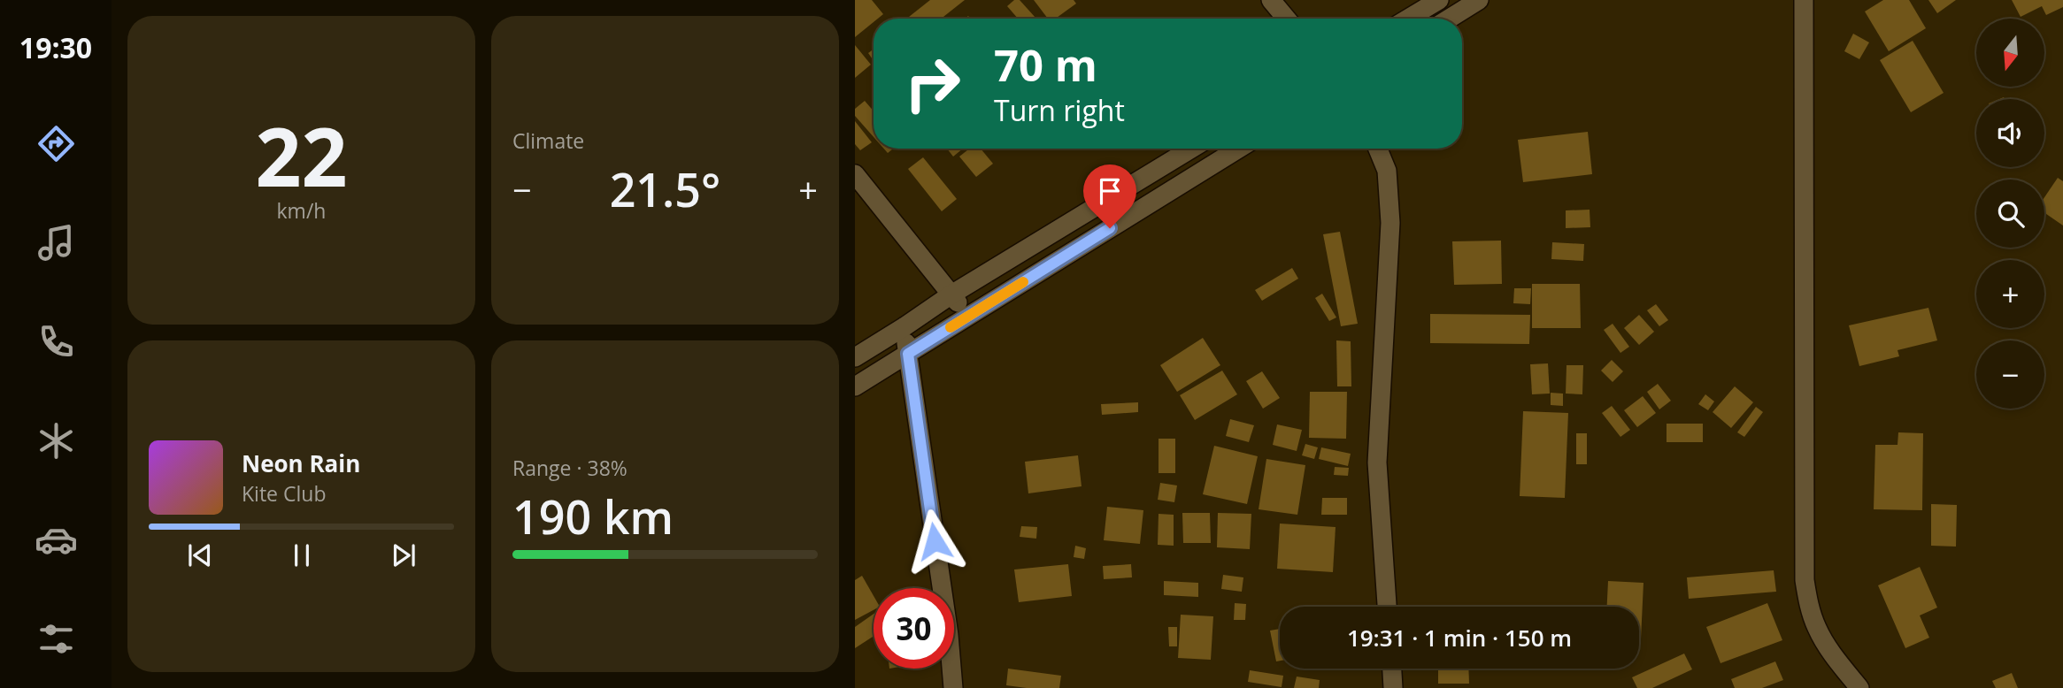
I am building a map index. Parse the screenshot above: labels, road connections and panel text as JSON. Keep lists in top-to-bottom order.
{
  "north": "bottom",
  "page": {
    "tabs": "19:30",
    "tile": [
      ["22", "km/h"],
      "Climate",
      ["Range · 38%", "190 km"]
    ],
    "map_buttons": ["+", "−"],
    "turn": ["70 m", "Turn right"],
    "heat": ["−", "21.5°", "+"],
    "song": ["Neon Rain", "Kite Club"],
    "limit": "30",
    "trip": "19:31 · 1 min · 150 m"
  }
}
